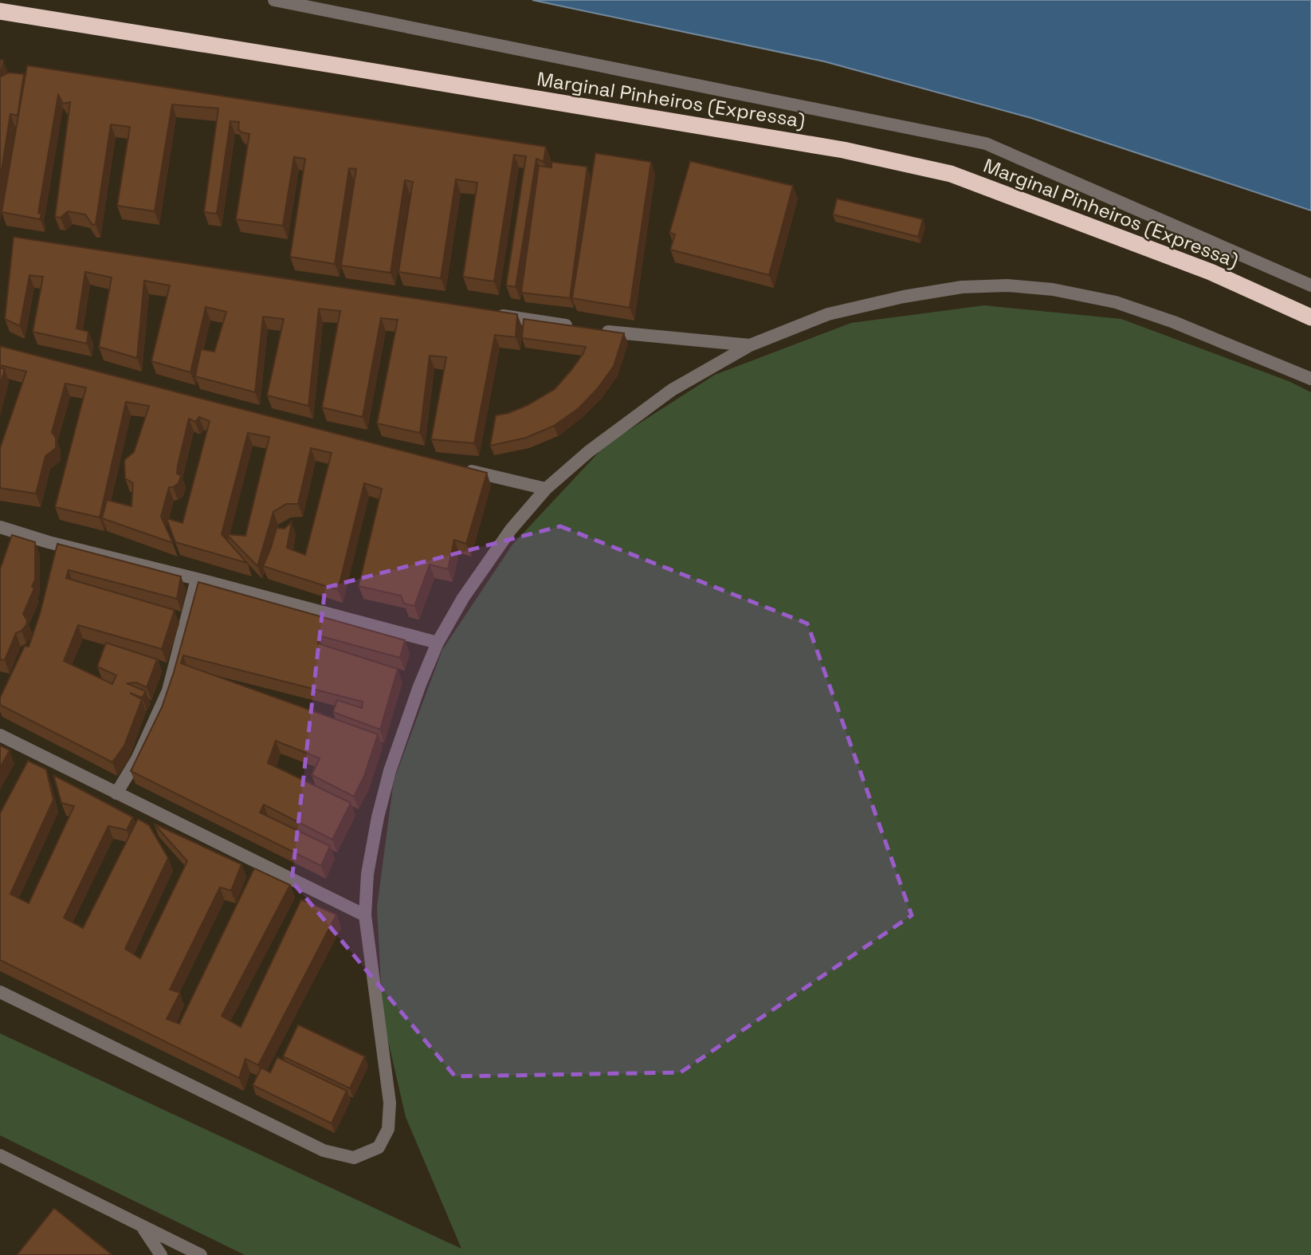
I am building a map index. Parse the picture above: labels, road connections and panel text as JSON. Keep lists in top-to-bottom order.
{
  "streets": {
    "highway": ["Marginal Pinheiros (Expressa)"]
  }
}
